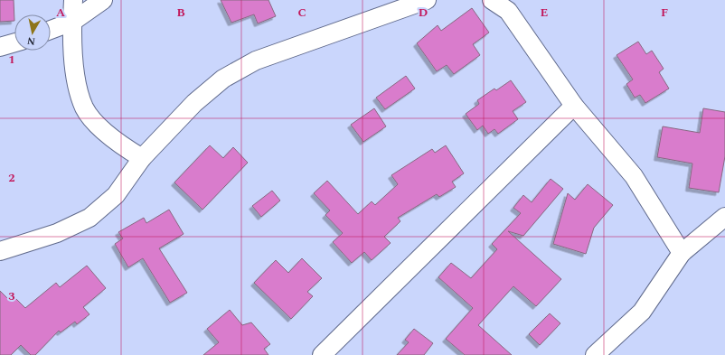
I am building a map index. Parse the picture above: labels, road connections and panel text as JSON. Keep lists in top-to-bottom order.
{
  "north": "bottom",
  "grid": {
    "columns": [
      "A",
      "B",
      "C",
      "D",
      "E",
      "F"
    ],
    "rows": ["1", "2", "3"]
  }
}
